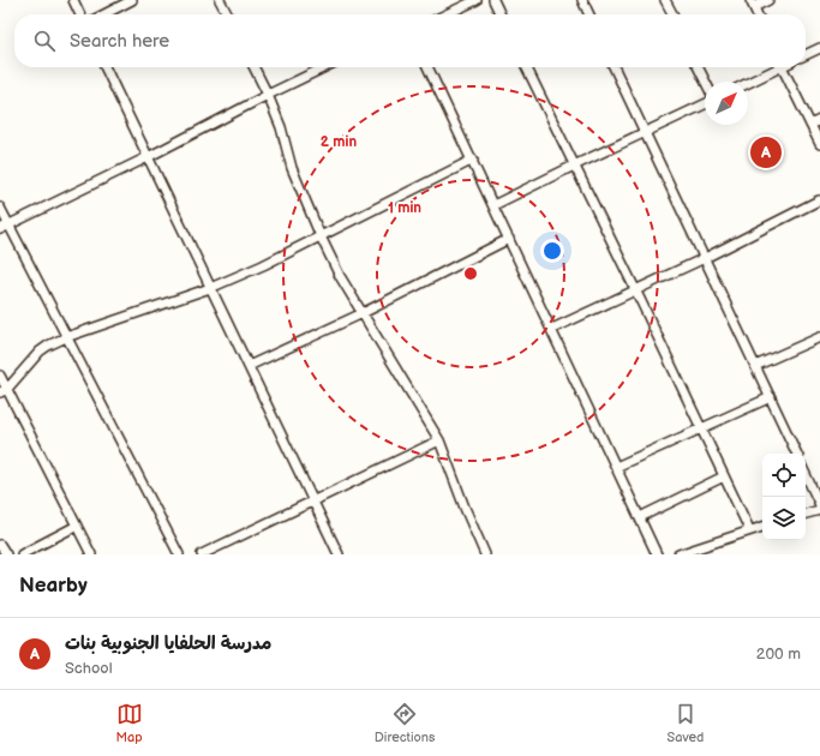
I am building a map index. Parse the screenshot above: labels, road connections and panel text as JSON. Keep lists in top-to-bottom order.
{
  "north": "top right",
  "page": {
    "search": "Search here",
    "pins": "A",
    "heading": "Nearby",
    "list": [
      {
        "mark": "A",
        "name": "مدرسة الحلفايا الجنوبية بنات",
        "note": "School",
        "value": "200 m"
      }
    ],
    "nav": ["Map", "Directions", "Saved"]
  },
  "rings": ["2 min", "1 min"]
}
